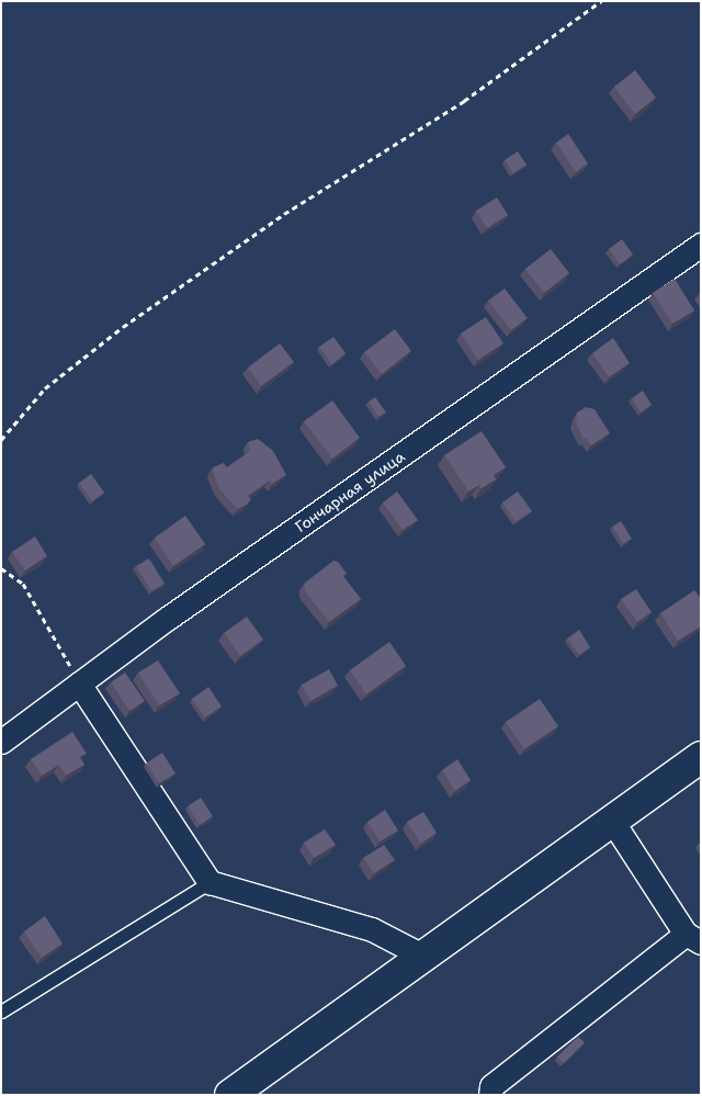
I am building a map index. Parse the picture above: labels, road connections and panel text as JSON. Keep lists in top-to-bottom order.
{
  "streets": {
    "street": ["Гончарная улица"]
  }
}
